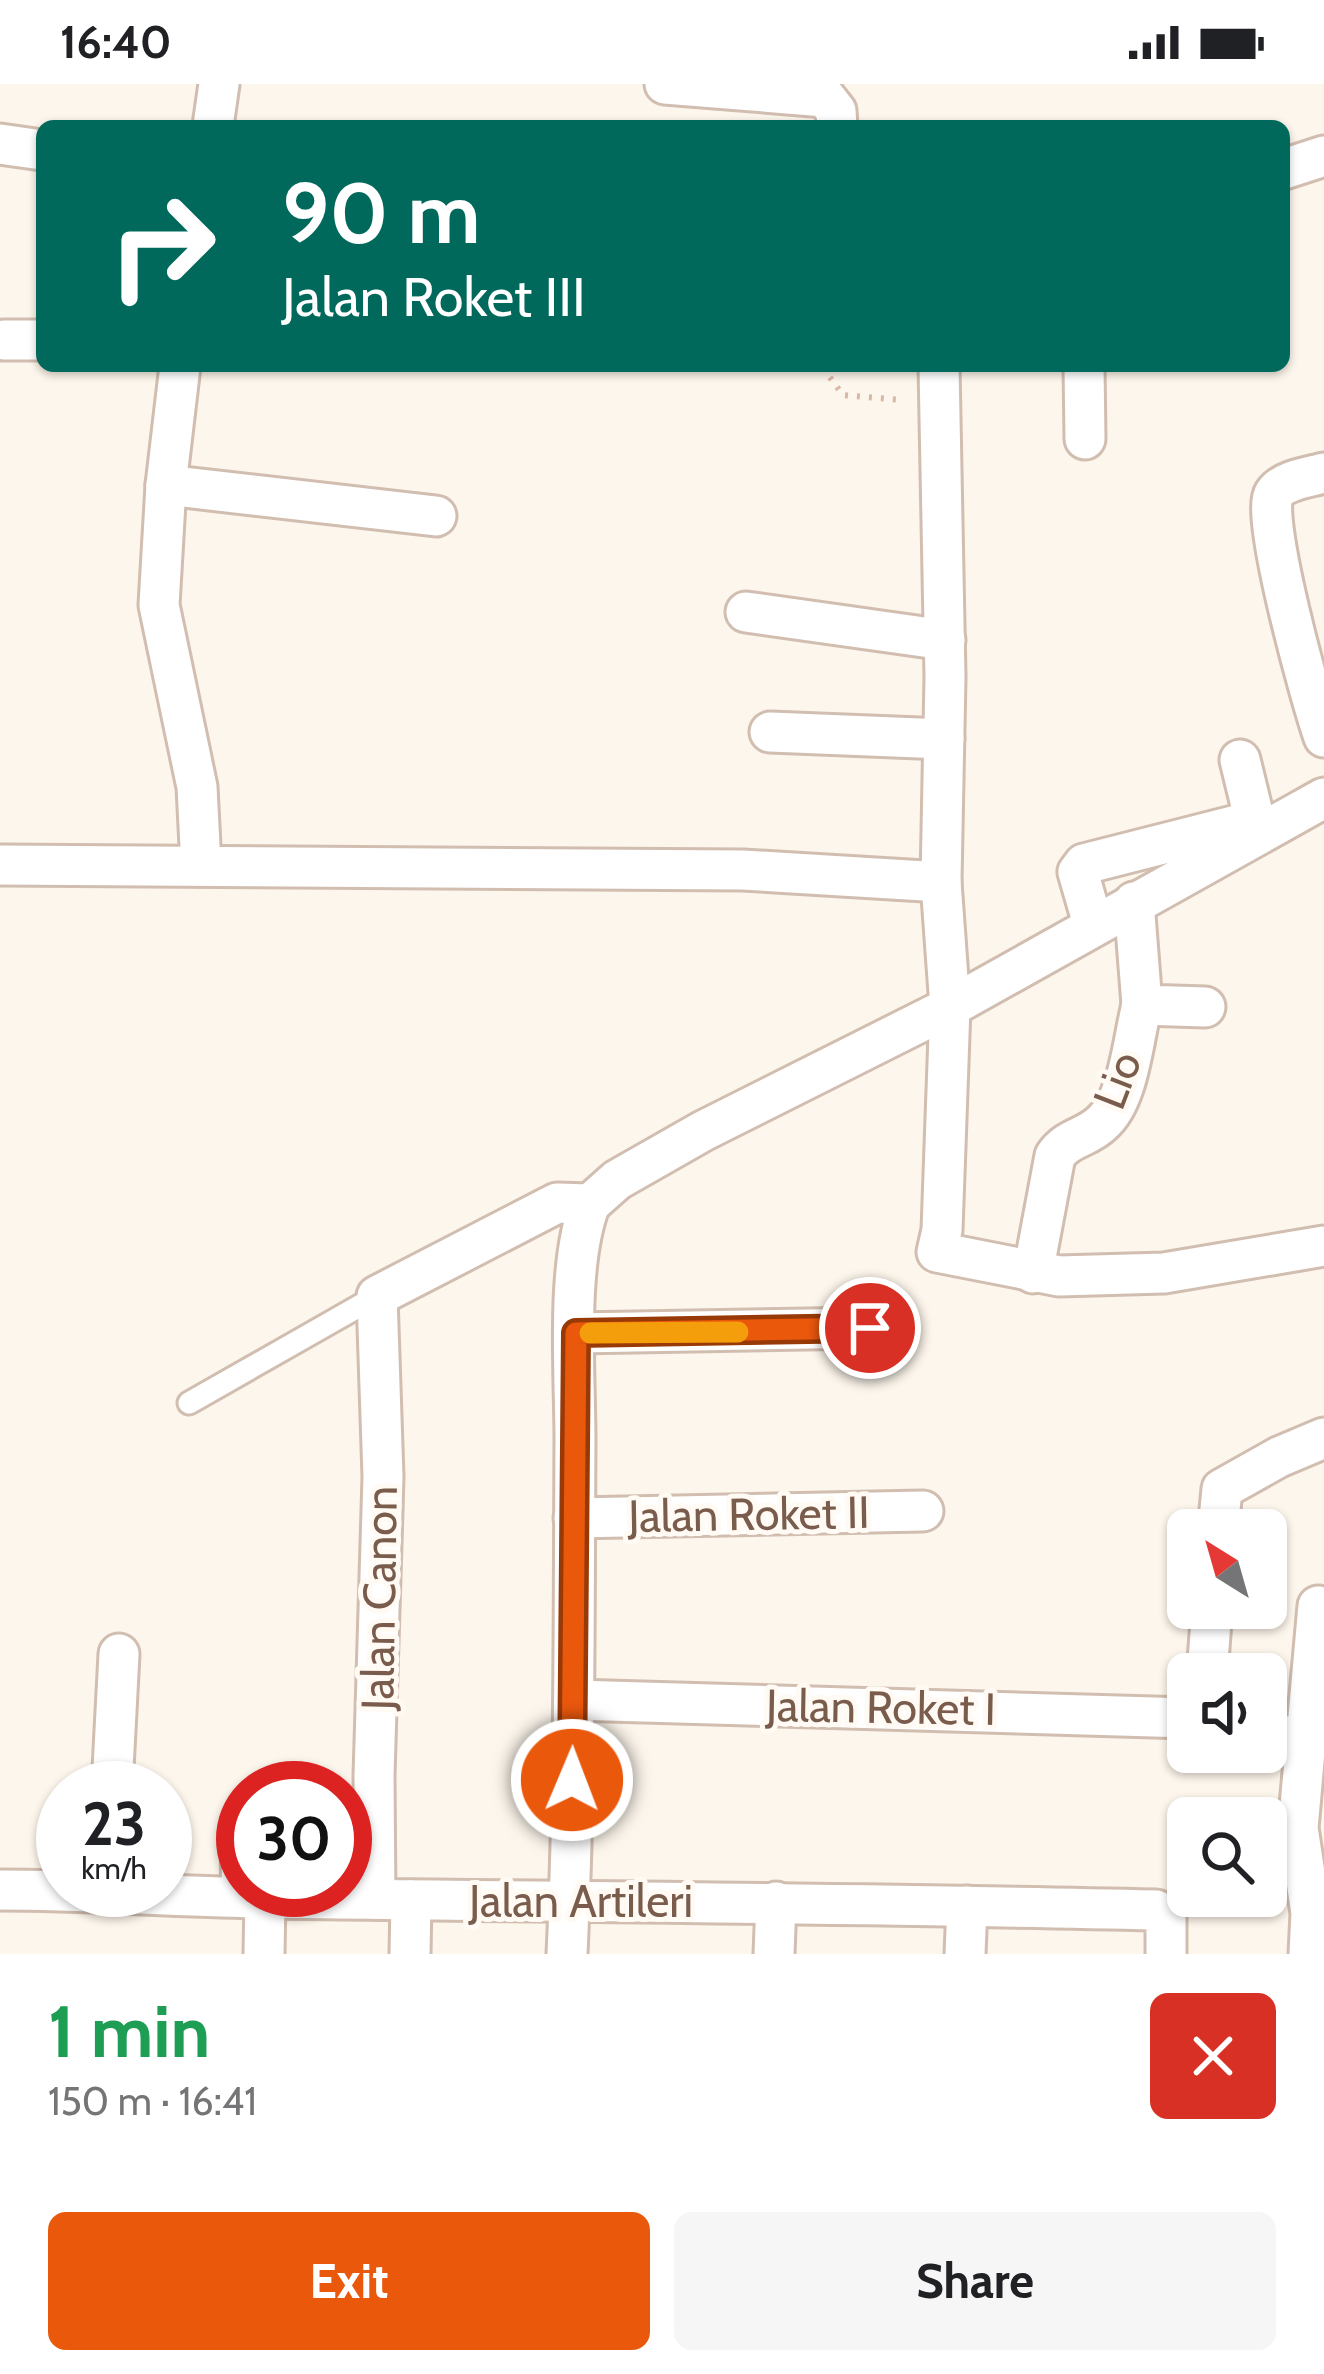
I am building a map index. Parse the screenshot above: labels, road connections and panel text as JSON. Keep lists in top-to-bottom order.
{
  "streets": {
    "street": [
      "Lio",
      "Jalan Roket II",
      "Jalan Canon",
      "Jalan Roket I",
      "Jalan Artileri"
    ]
  },
  "crossings": [
    ["Jalan Canon", "Jalan Artileri"]
  ],
  "north": "top left",
  "page": {
    "status": "16:40",
    "turn": ["90 m", "Jalan Roket III"],
    "speed": "23 km/h",
    "limit": "30",
    "heading": ["1 min", "150 m · 16:41"],
    "buttons": ["Exit", "Share"]
  }
}
